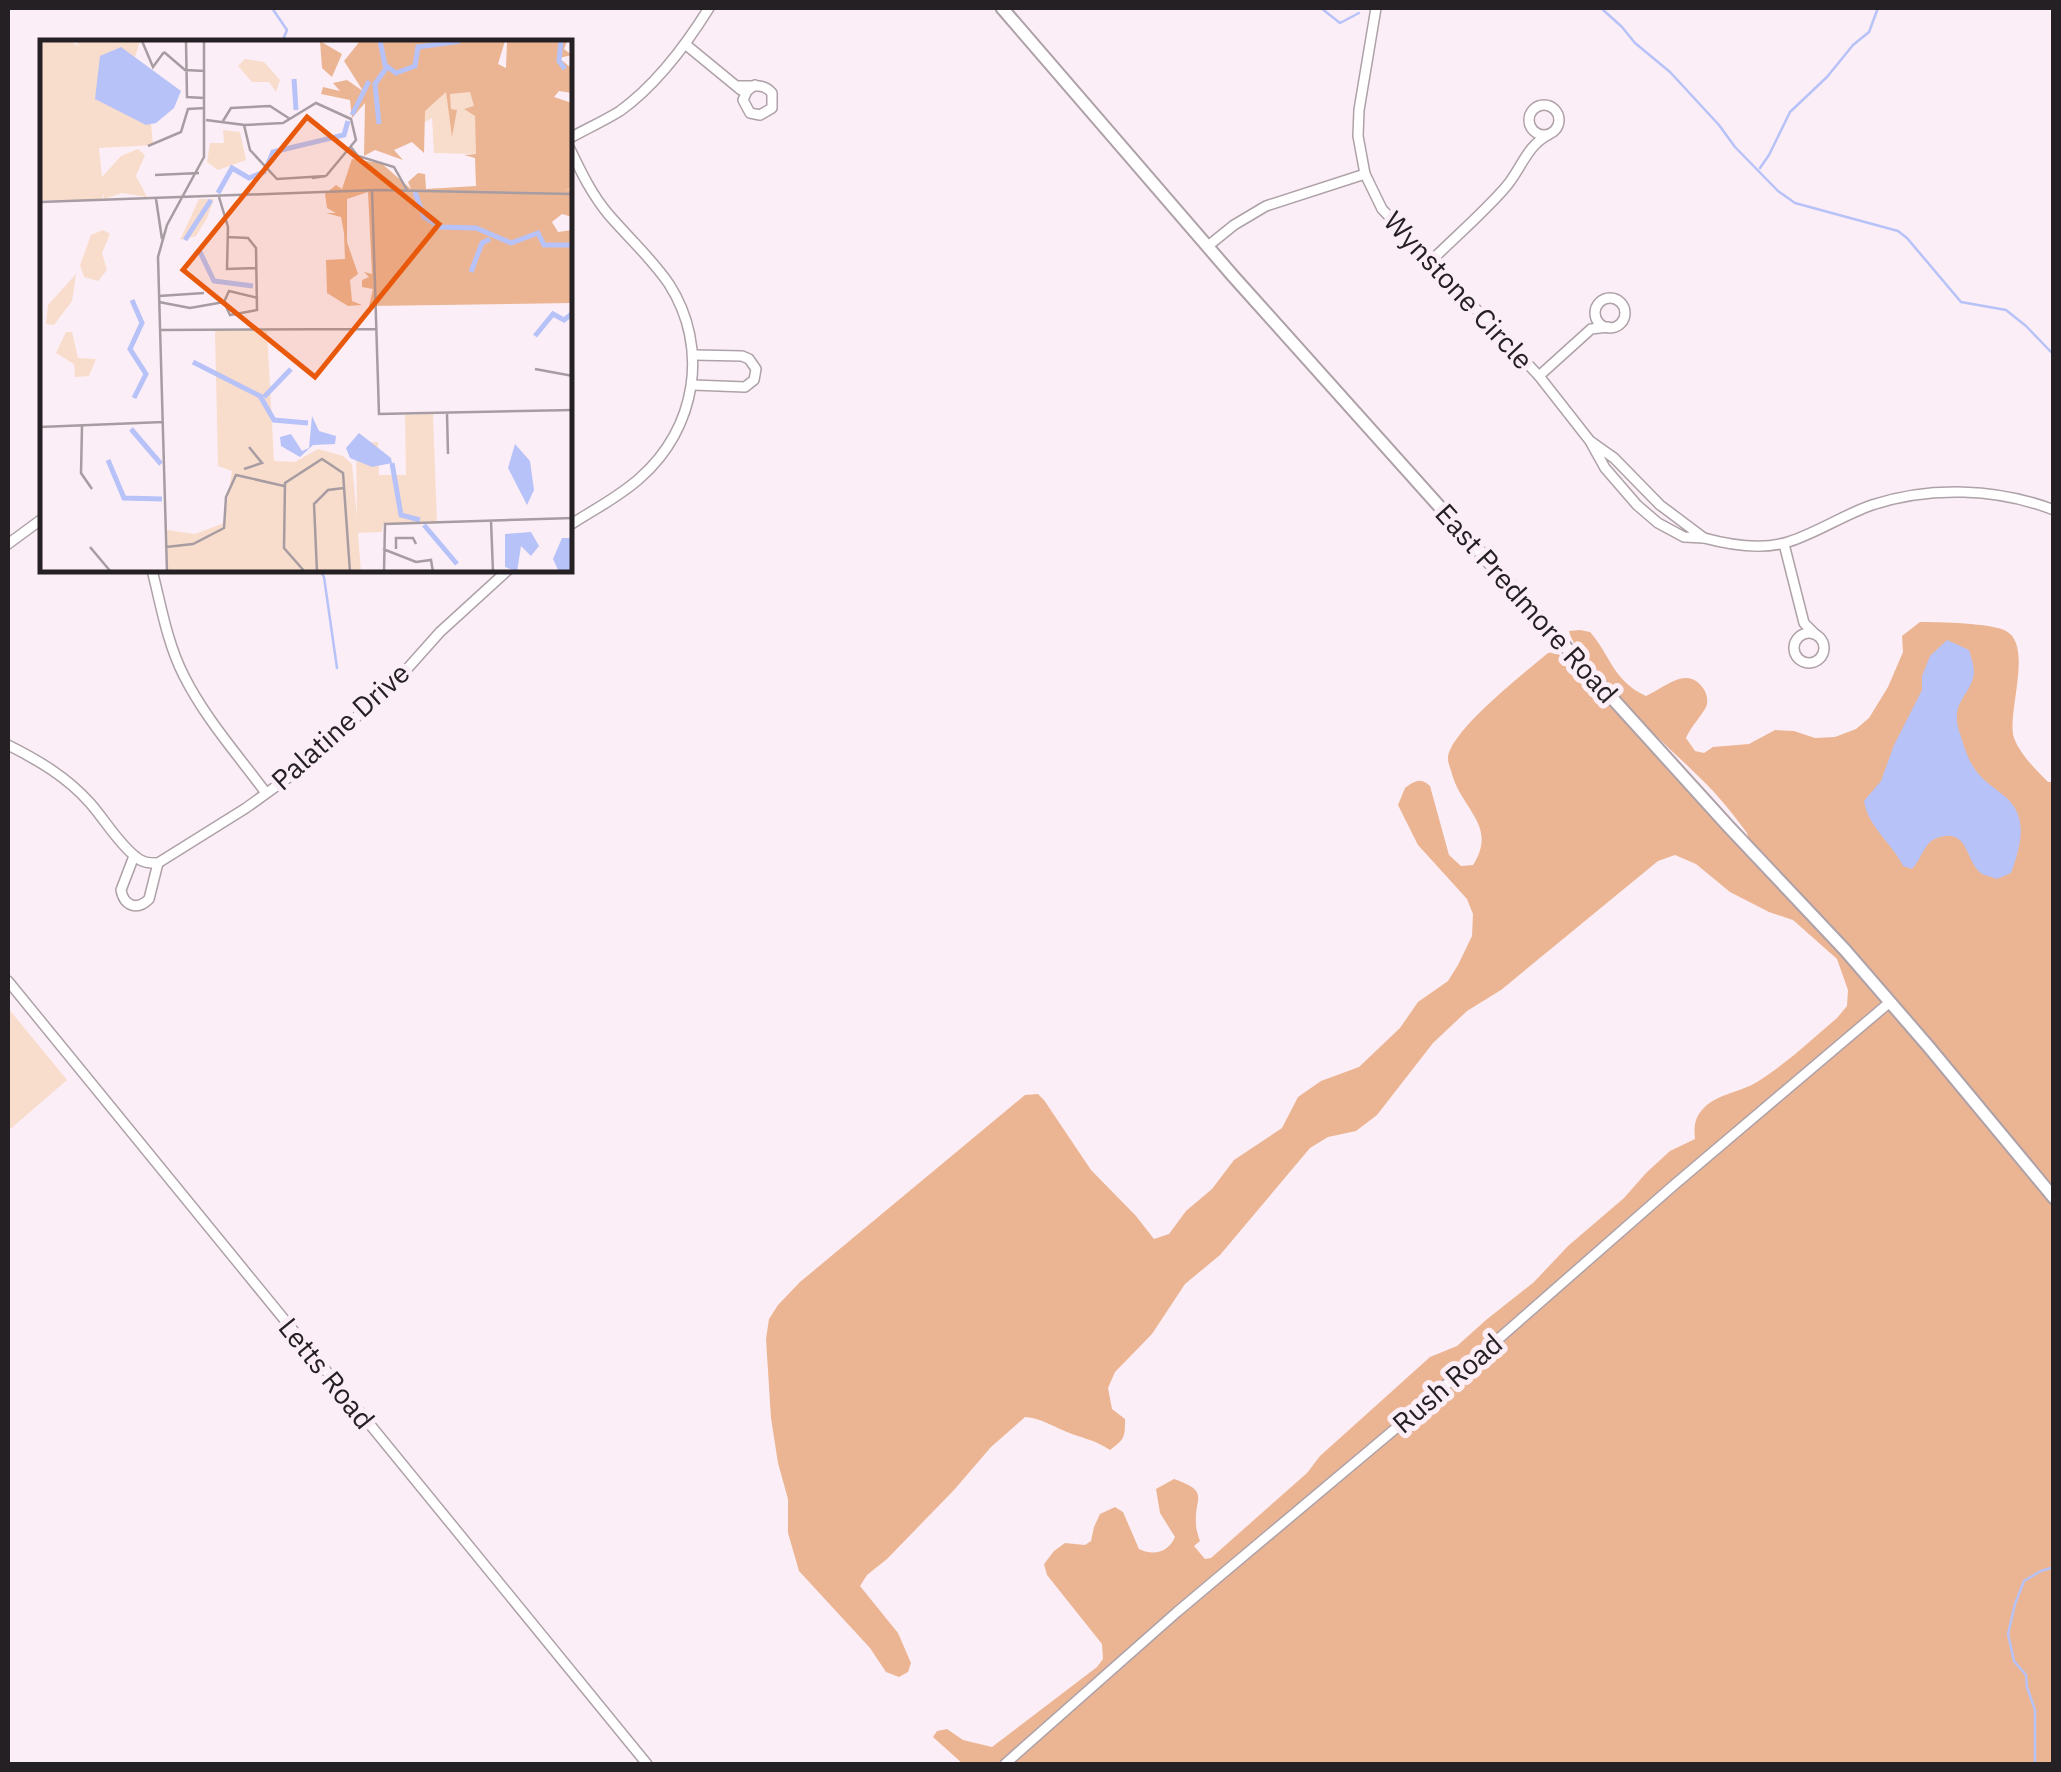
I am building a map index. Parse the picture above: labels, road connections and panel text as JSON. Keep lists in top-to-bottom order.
{
  "streets": {
    "street": [
      "Wynstone Circle",
      "East Predmore Road",
      "Palatine Drive",
      "Letts Road",
      "Rush Road"
    ]
  },
  "crossings": [
    ["East Predmore Road", "Rush Road"]
  ]
}
